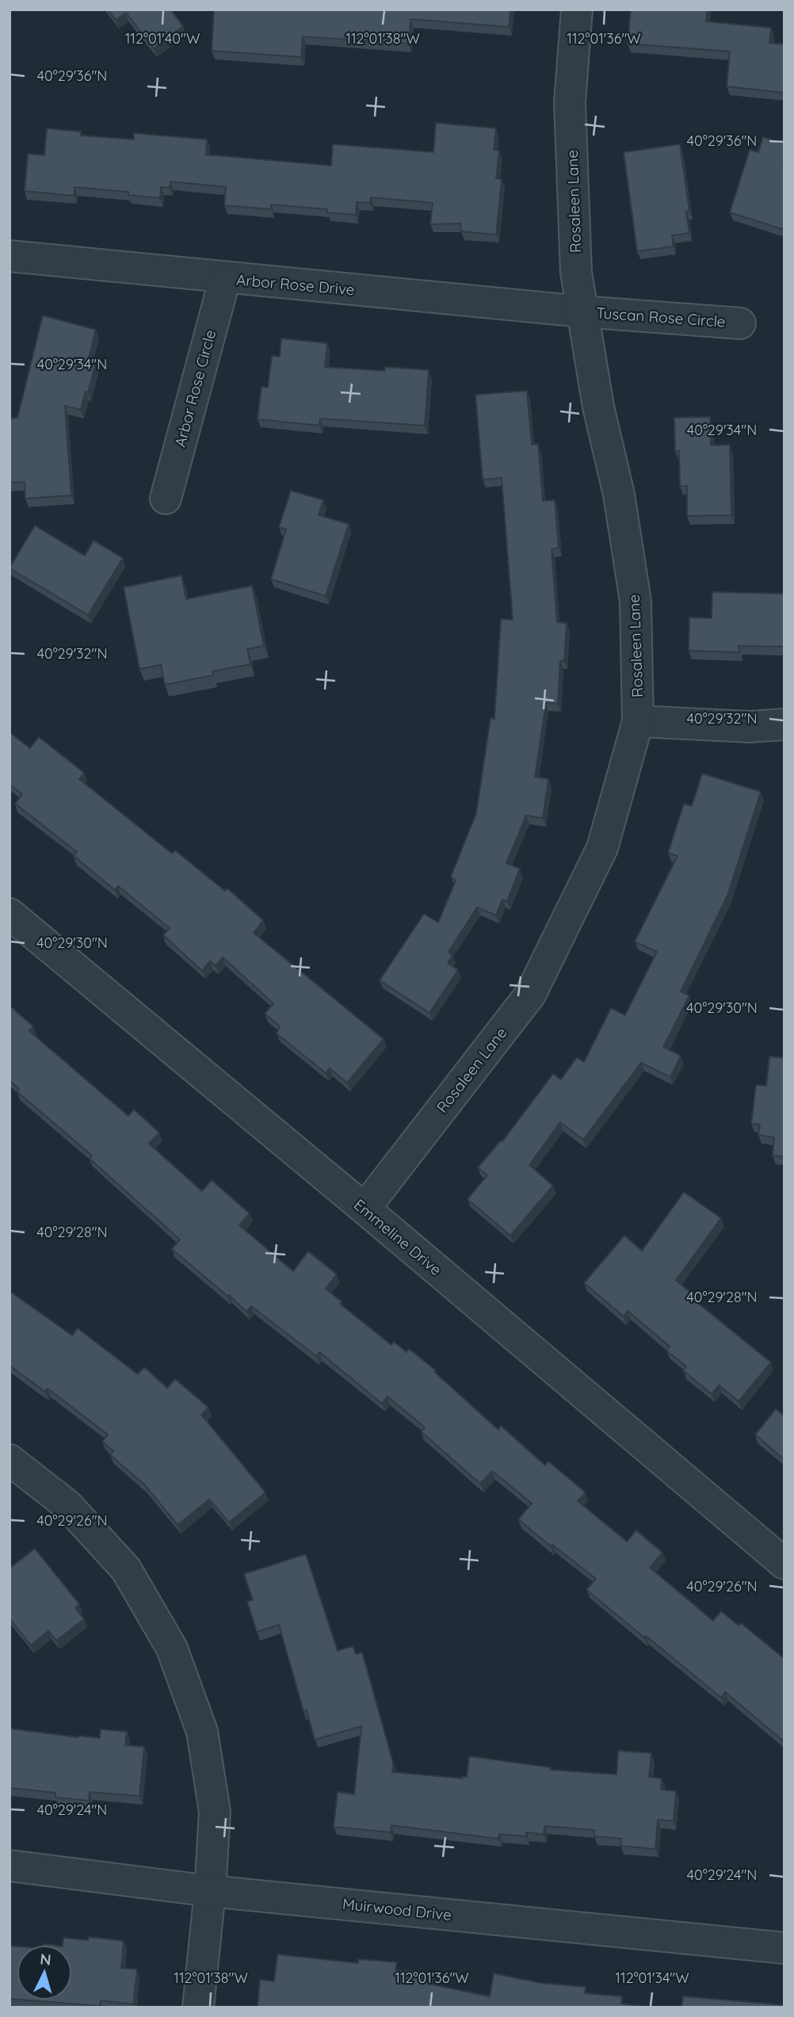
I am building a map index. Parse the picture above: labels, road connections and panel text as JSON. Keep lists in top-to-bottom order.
{
  "streets": {
    "street": [
      "Rosaleen Lane",
      "Arbor Rose Drive",
      "Tuscan Rose Circle",
      "Arbor Rose Circle",
      "Emmeline Drive",
      "Muirwood Drive"
    ]
  },
  "crossings": [
    ["Rosaleen Lane", "Arbor Rose Drive"],
    ["Rosaleen Lane", "Tuscan Rose Circle"],
    ["Rosaleen Lane", "Emmeline Drive"],
    ["Arbor Rose Drive", "Tuscan Rose Circle"],
    ["Arbor Rose Drive", "Arbor Rose Circle"]
  ],
  "north": "top",
  "coordinates": [
    "112°01'40\"W",
    "112°01'38\"W",
    "112°01'36\"W",
    "40°29'36\"N",
    "40°29'34\"N",
    "40°29'32\"N",
    "40°29'30\"N",
    "40°29'28\"N",
    "40°29'26\"N",
    "40°29'24\"N",
    "112°01'34\"W"
  ]
}
